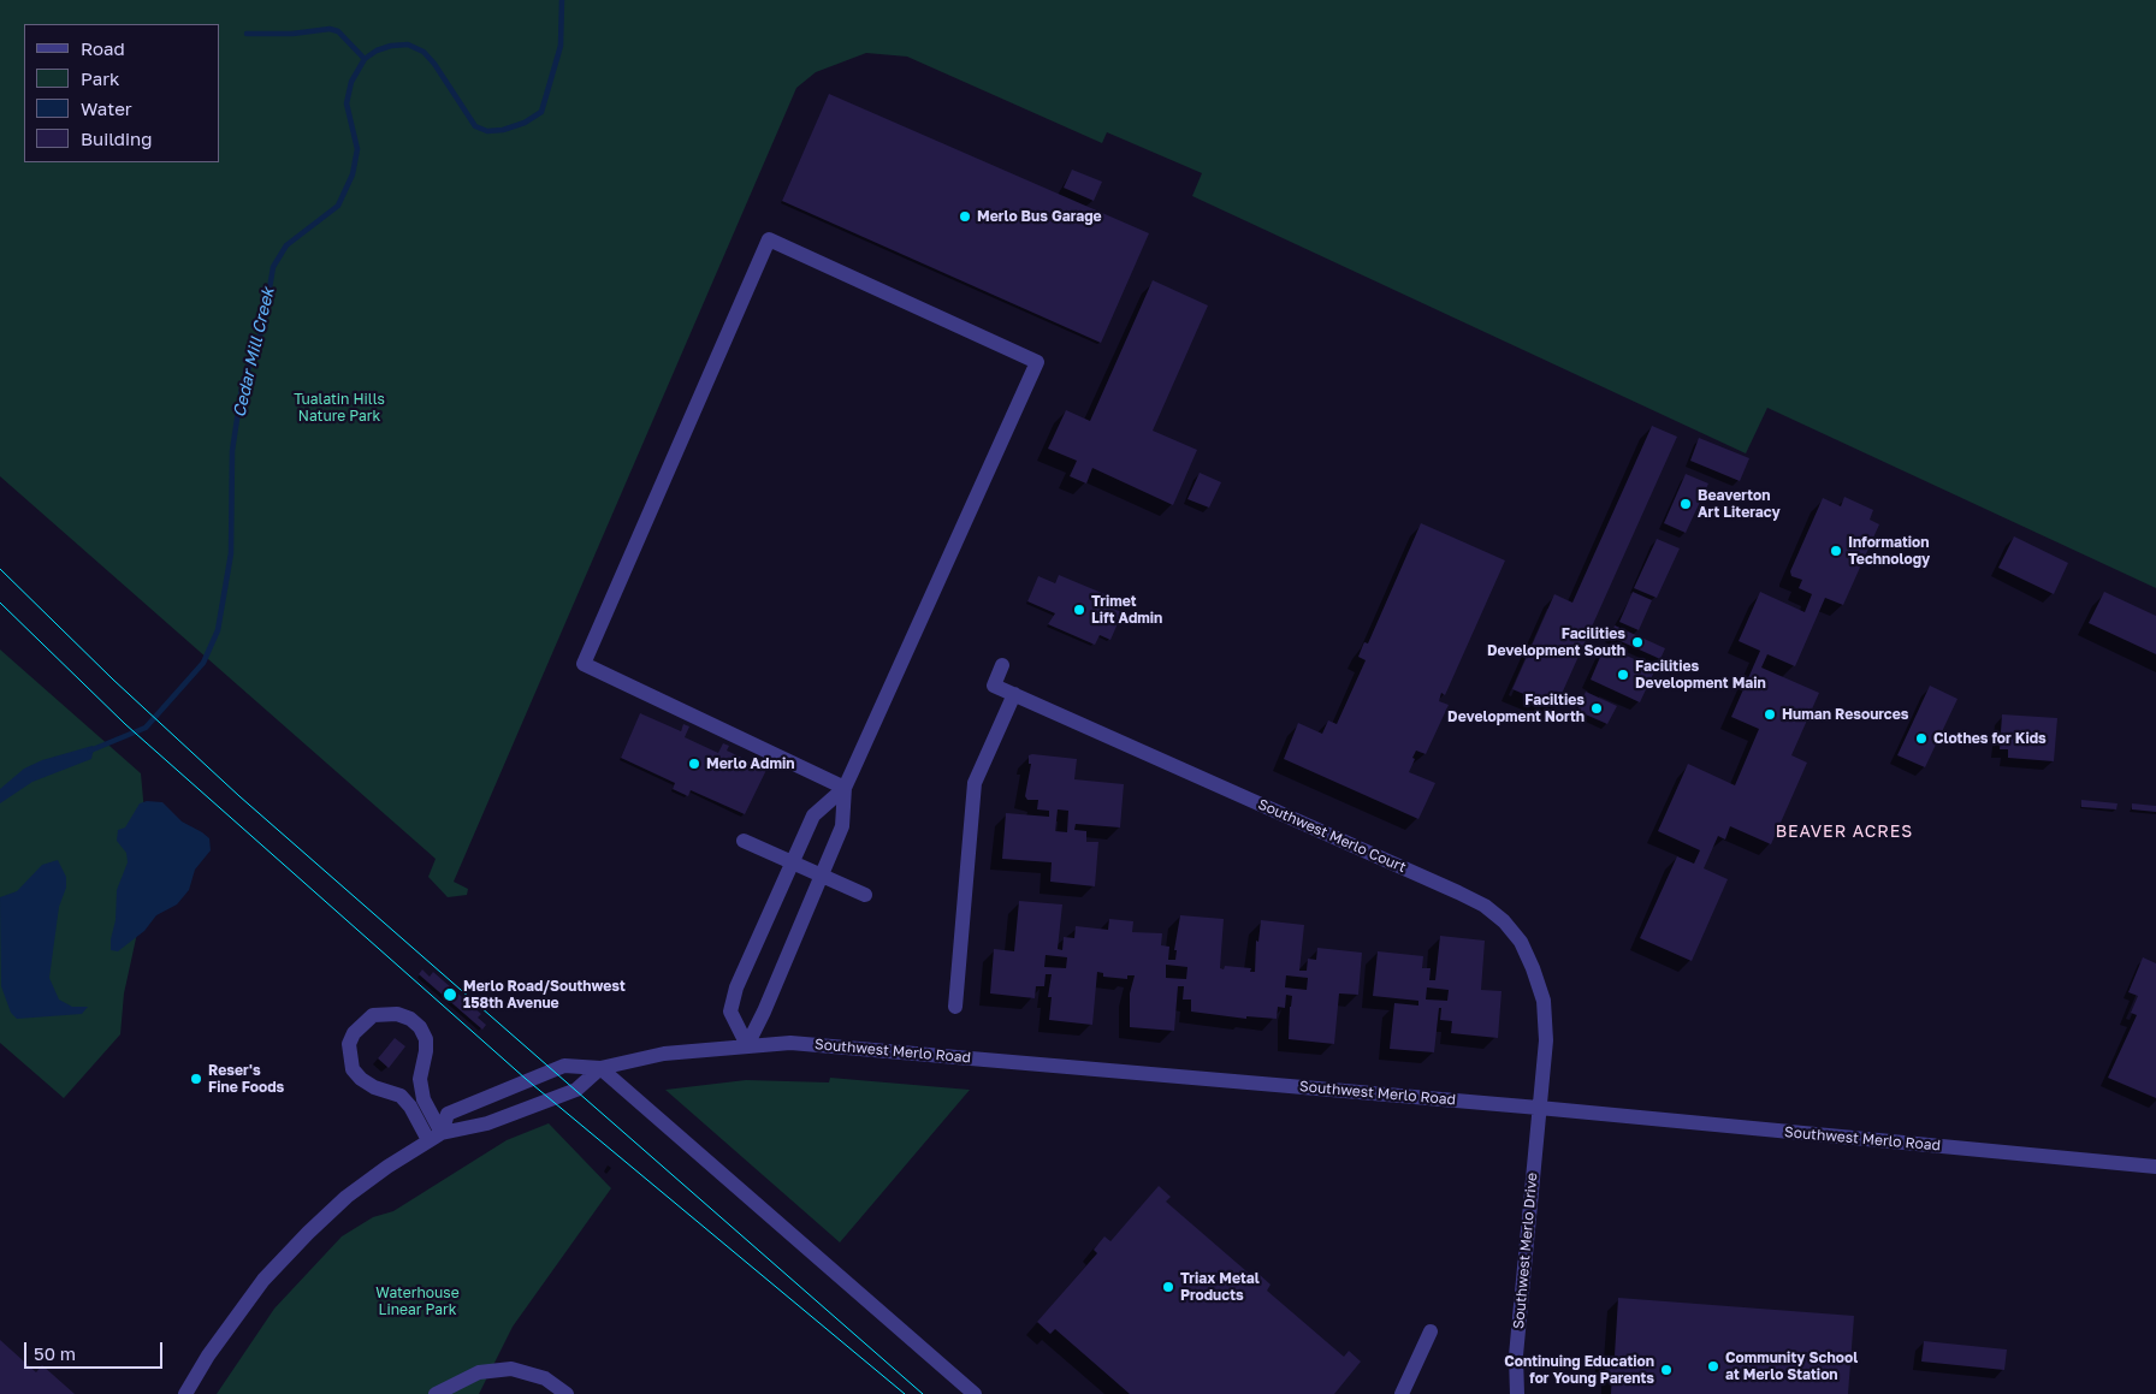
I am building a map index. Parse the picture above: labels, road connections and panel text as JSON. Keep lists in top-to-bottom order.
{
  "streets": {
    "street": ["Southwest Merlo Court", "Southwest Merlo Road", "Southwest Merlo Drive"]
  },
  "crossings": [
    ["Southwest Merlo Court", "Southwest Merlo Road"],
    ["Southwest Merlo Court", "Southwest Merlo Drive"],
    ["Southwest Merlo Road", "Southwest Merlo Drive"]
  ],
  "districts": ["BEAVER ACRES"],
  "water": ["Cedar Mill Creek"],
  "parks": ["Tualatin Hills Nature Park", "Waterhouse Linear Park"],
  "places": [
    "Merlo Bus Garage",
    "Beaverton Art Literacy",
    "Information Technology",
    "Trimet Lift Admin",
    "Facilities Development South",
    "Facilities Development Main",
    "Facilties Development North",
    "Human Resources",
    "Clothes for Kids",
    "Merlo Admin",
    "Merlo Road/Southwest 158th Avenue",
    "Reser's Fine Foods",
    "Triax Metal Products",
    "Community School at Merlo Station",
    "Continuing Education for Young Parents"
  ],
  "legend": [
    "Road",
    "Park",
    "Water",
    "Building"
  ],
  "scale_bar": "50 m"
}
